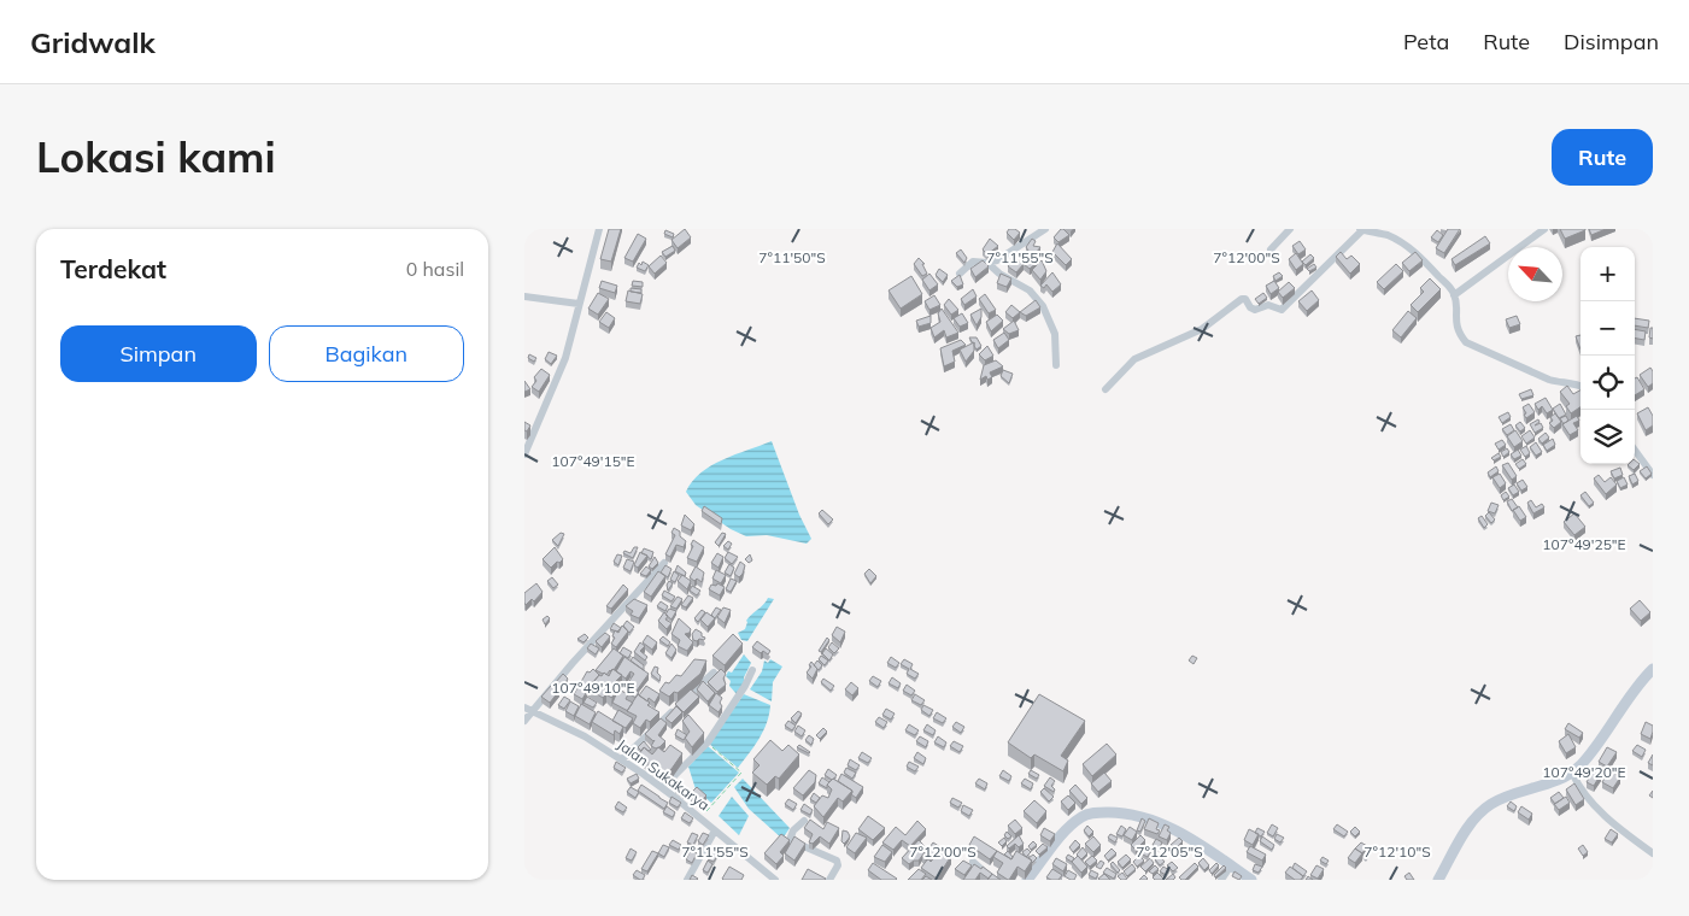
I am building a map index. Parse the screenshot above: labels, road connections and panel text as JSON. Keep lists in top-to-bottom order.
{
  "streets": {
    "street": ["Jalan Sukakarya"]
  },
  "north": "top left",
  "page": {
    "header": "Gridwalk",
    "nav": ["Peta", "Rute", "Disimpan"],
    "buttons": [
      "Rute",
      ["Simpan", "Bagikan"]
    ],
    "title": "Lokasi kami",
    "heading": ["Terdekat", "0 hasil"],
    "map_buttons": ["+", "−"]
  },
  "coordinates": [
    "7°11'50\"S",
    "7°11'55\"S",
    "7°12'00\"S",
    "107°49'15\"E",
    "107°49'25\"E",
    "107°49'10\"E",
    "107°49'20\"E",
    "7°12'05\"S",
    "7°12'10\"S"
  ]
}
